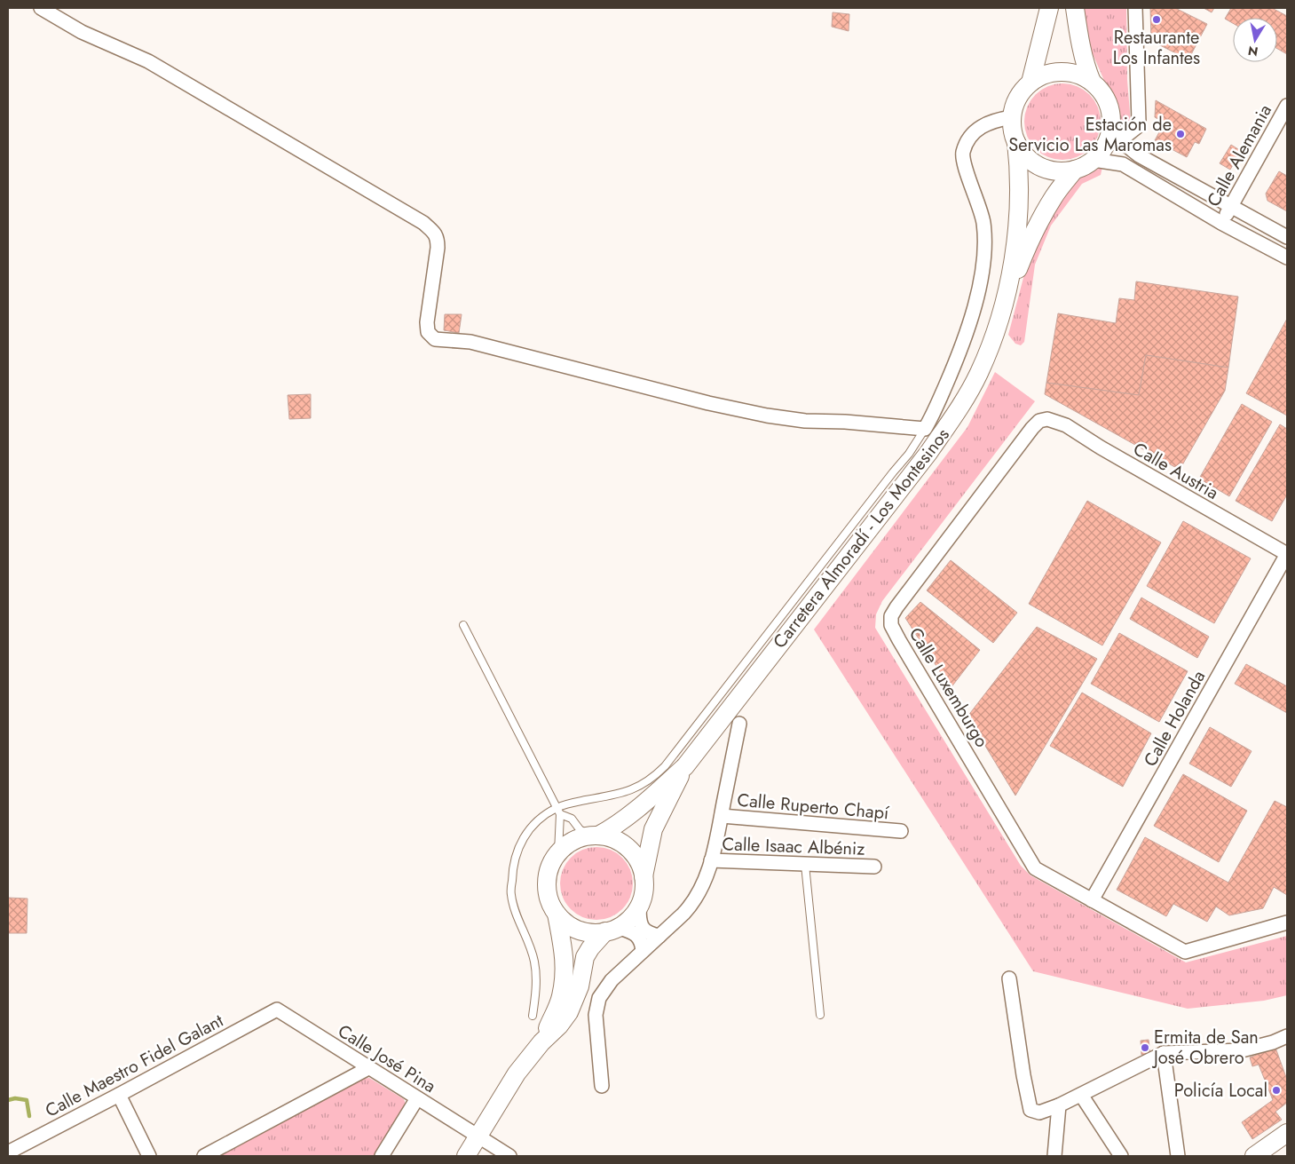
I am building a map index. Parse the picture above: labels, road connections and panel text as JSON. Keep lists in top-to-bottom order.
{
  "streets": {
    "main road": ["Carretera Almoradí - Los Montesinos"],
    "street": [
      "Calle Alemania",
      "Calle Austria",
      "Calle Luxemburgo",
      "Calle Holanda",
      "Calle Ruperto Chapí",
      "Calle Isaac Albéniz",
      "Calle José Pina",
      "Calle Maestro Fidel Galant"
    ]
  },
  "crossings": [
    ["Calle Austria", "Calle Luxemburgo"],
    ["Calle Austria", "Calle Holanda"],
    ["Calle Luxemburgo", "Calle Holanda"],
    ["Calle José Pina", "Calle Maestro Fidel Galant"]
  ],
  "places": [
    "Restaurante Los Infantes",
    "Estación de Servicio Las Maromas",
    "Ermita de San José Obrero",
    "Policía Local"
  ],
  "north": "bottom"
}
